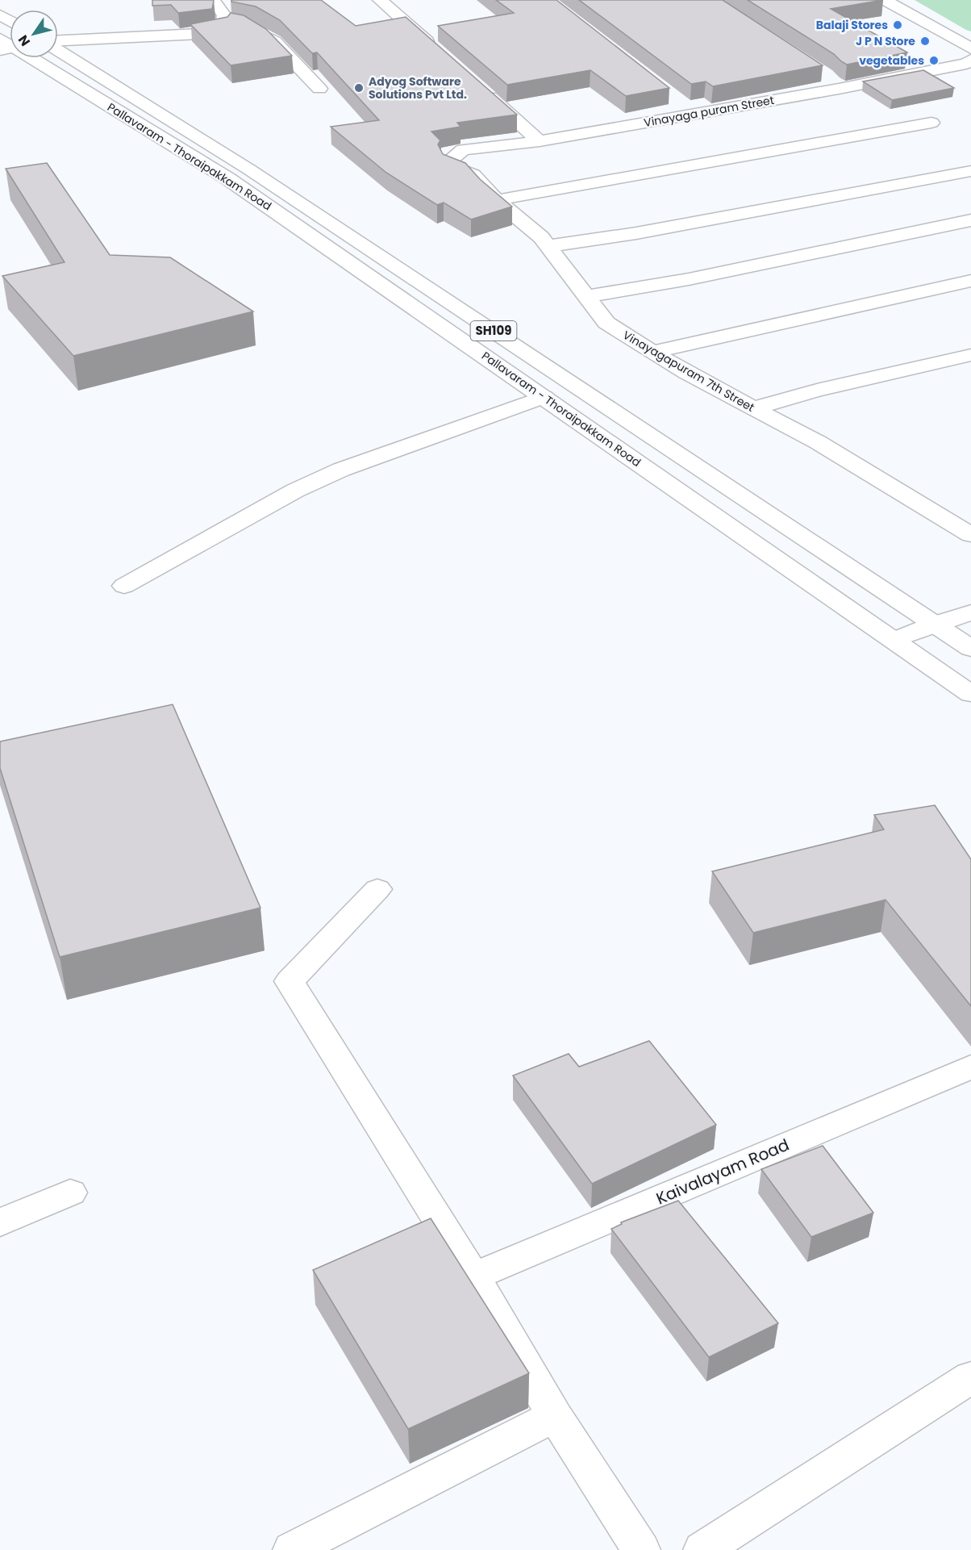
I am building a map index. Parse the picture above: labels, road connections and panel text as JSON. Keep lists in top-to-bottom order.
{
  "streets": {
    "street": [
      "Vinayaga puram Street",
      "Pallavaram - Thoraipakkam Road",
      "SH109",
      "Vinayagapuram 7th Street",
      "Kaivalayam Road"
    ]
  },
  "crossings": [
    ["Vinayaga puram Street", "Vinayagapuram 7th Street"]
  ],
  "places": [
    "Balaji Stores",
    "J P N Store",
    "vegetables",
    "Adyog Software Solutions Pvt Ltd."
  ],
  "north": "bottom left"
}
